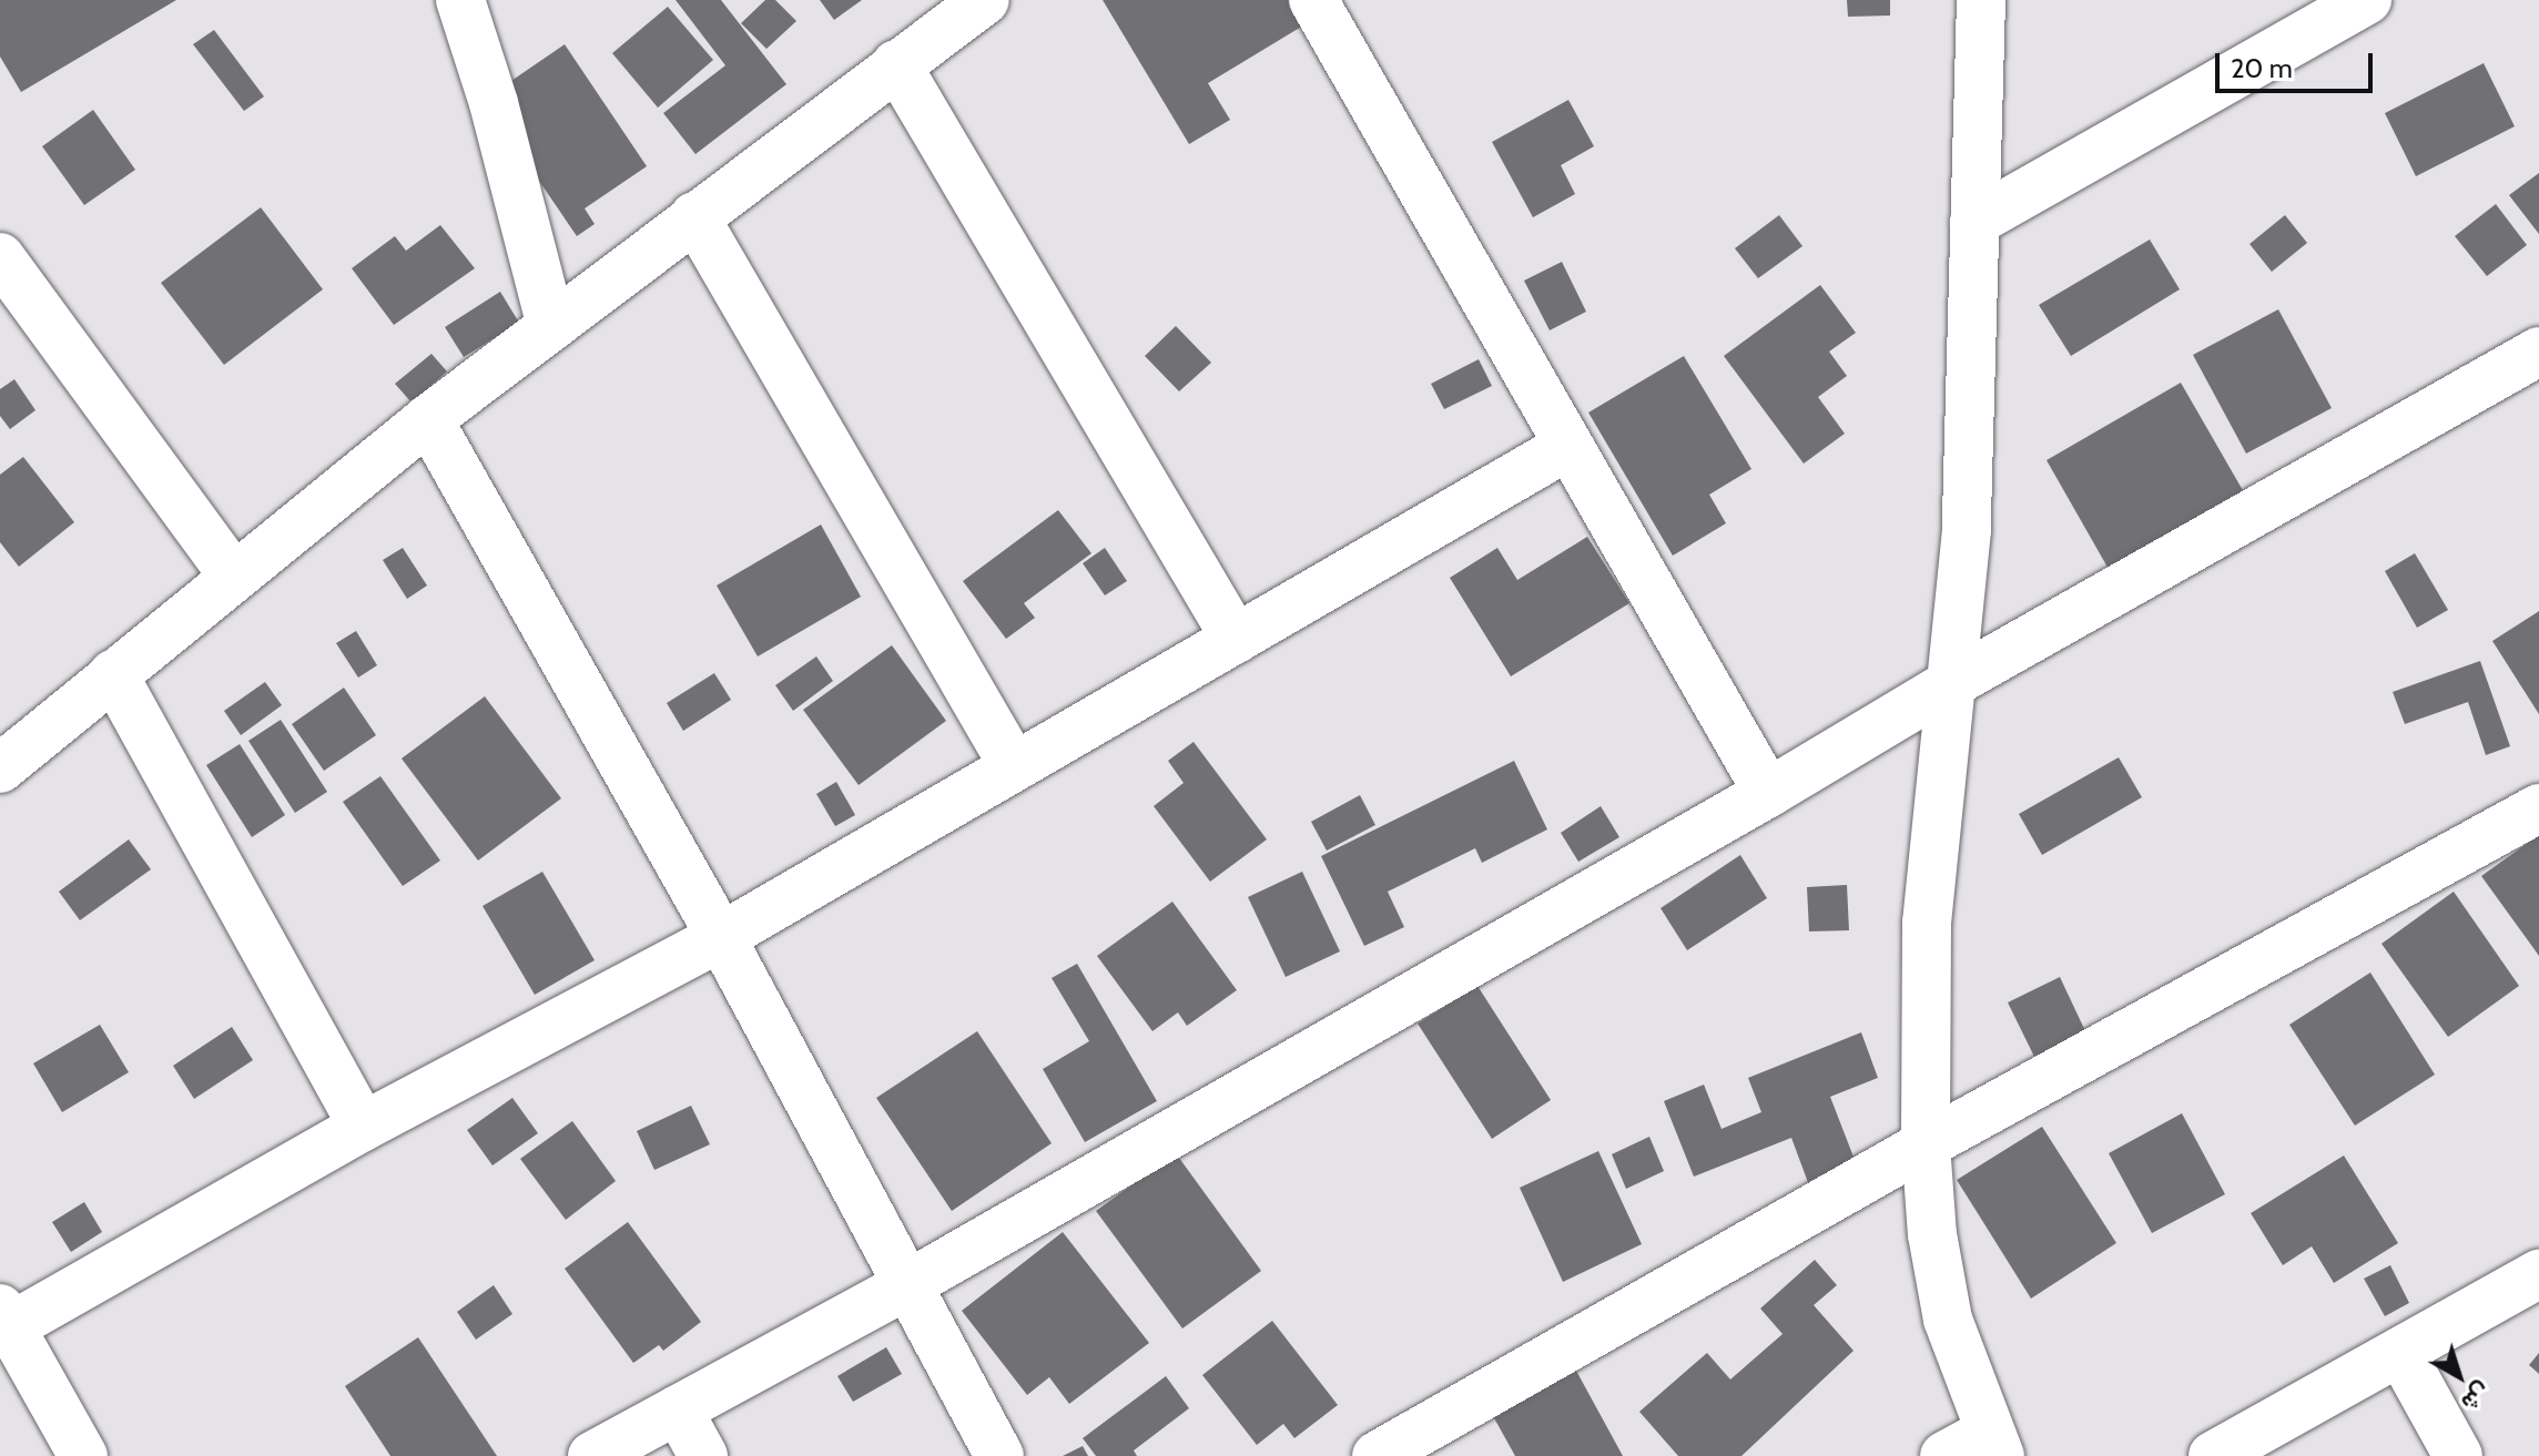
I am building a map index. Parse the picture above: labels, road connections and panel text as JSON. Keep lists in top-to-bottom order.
{
  "scale_bar": "20 m",
  "north": "bottom right"
}
